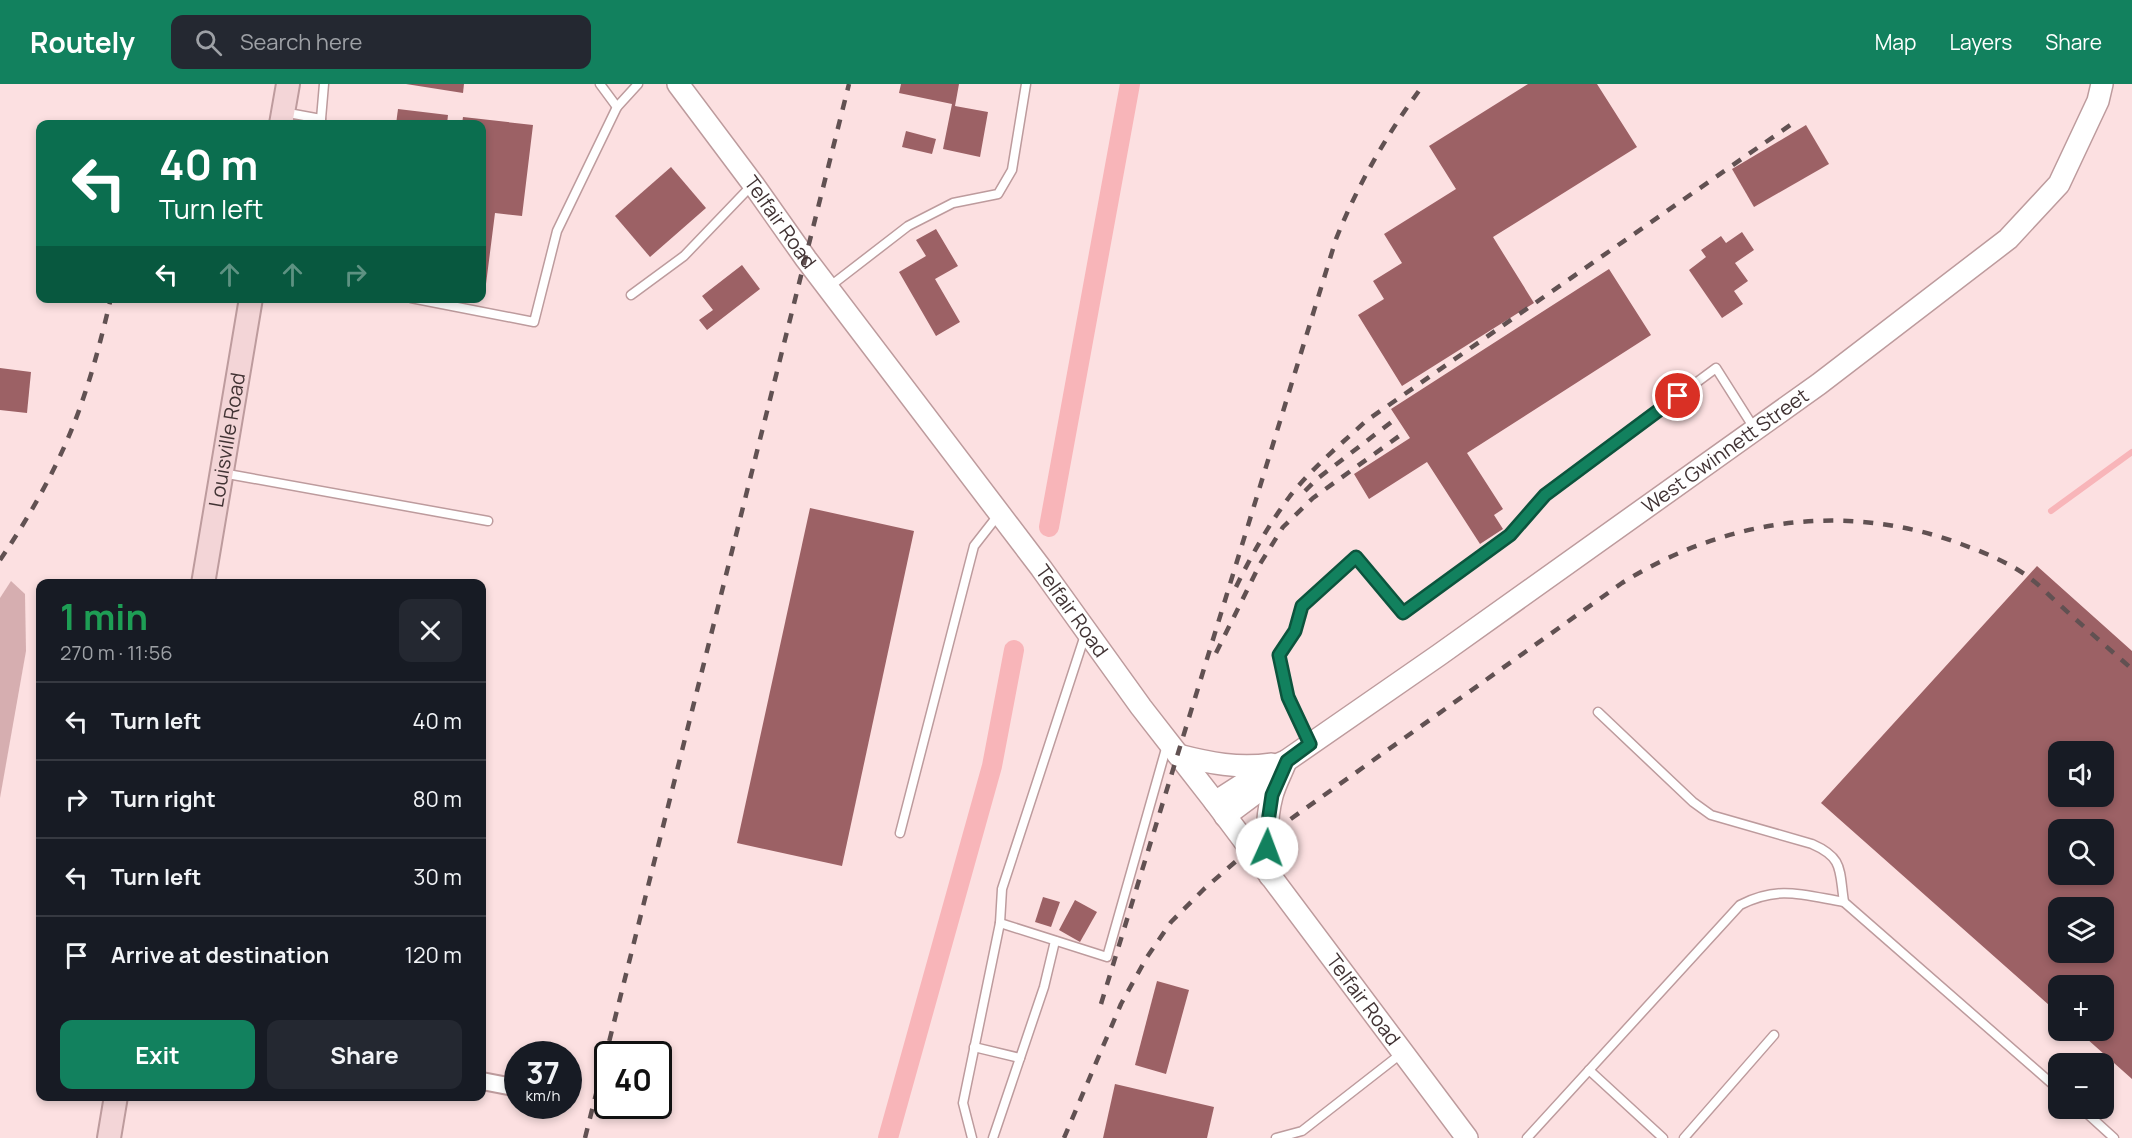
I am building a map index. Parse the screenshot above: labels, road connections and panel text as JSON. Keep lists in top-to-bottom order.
{
  "streets": {
    "main road": ["Louisville Road"],
    "street": ["Telfair Road", "West Gwinnett Street"]
  },
  "crossings": [
    ["Telfair Road", "West Gwinnett Street"]
  ],
  "page": {
    "header": "Routely",
    "search": "Search here",
    "nav": ["Map", "Layers", "Share"],
    "turn": ["40 m", "Turn left"],
    "heading": ["1 min", "270 m · 11:56"],
    "list": [
      {
        "name": "Turn left",
        "value": "40 m"
      },
      {
        "name": "Turn right",
        "value": "80 m"
      },
      {
        "name": "Turn left",
        "value": "30 m"
      },
      {
        "name": "Arrive at destination",
        "value": "120 m"
      }
    ],
    "map_buttons": ["+", "−"],
    "buttons": ["Exit", "Share"],
    "speed": "37 km/h",
    "limit": "40"
  }
}
